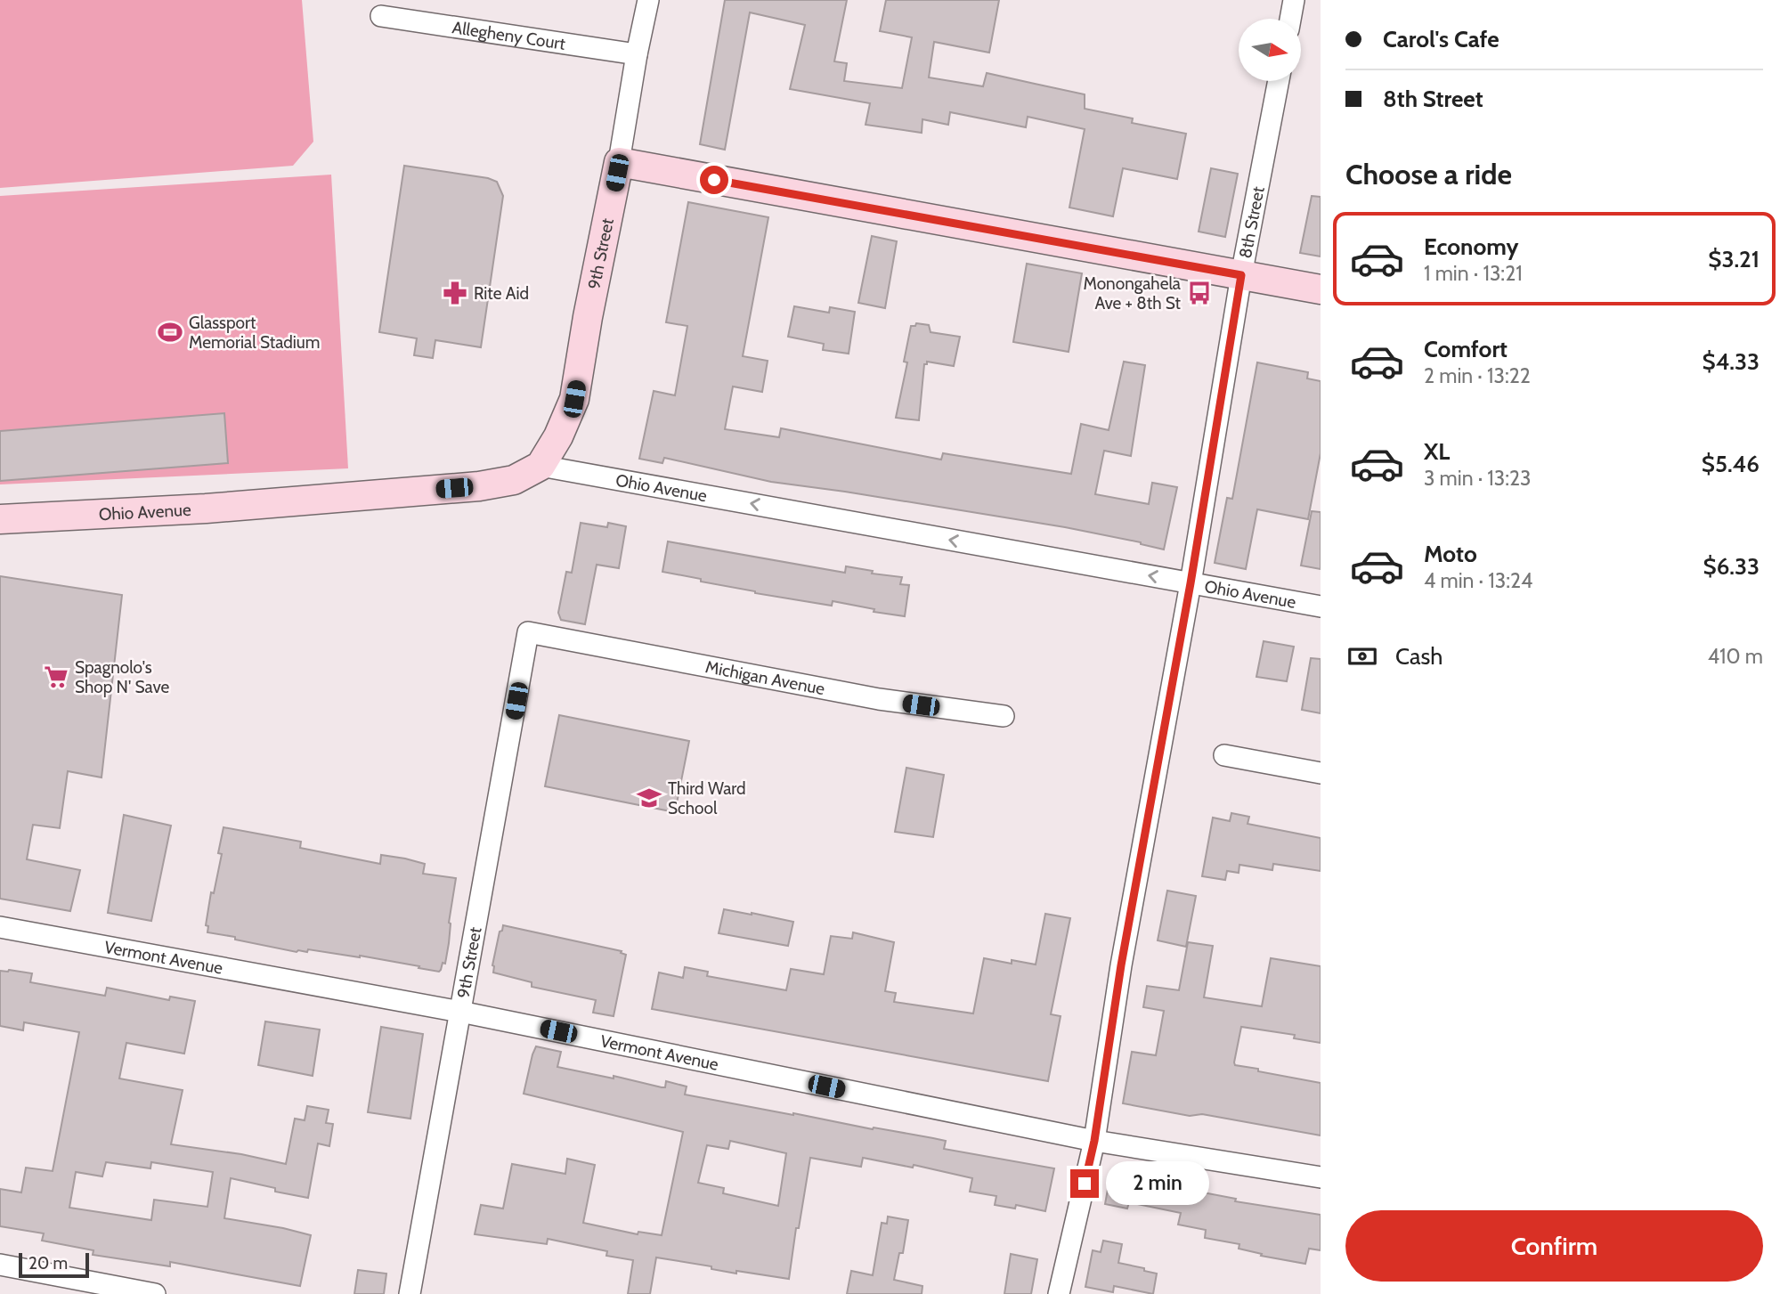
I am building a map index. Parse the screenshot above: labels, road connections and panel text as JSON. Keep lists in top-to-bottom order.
{
  "streets": {
    "main road": ["9th Street", "Ohio Avenue"],
    "street": [
      "Allegheny Court",
      "8th Street",
      "Michigan Avenue",
      "Vermont Avenue"
    ]
  },
  "crossings": [
    ["Allegheny Court", "9th Street"],
    ["8th Street", "Ohio Avenue"],
    ["8th Street", "Vermont Avenue"],
    ["9th Street", "Ohio Avenue"],
    ["9th Street", "Michigan Avenue"],
    ["9th Street", "Vermont Avenue"]
  ],
  "one_way": ["Ohio Avenue"],
  "places": {
    "pharmacy": ["Rite Aid"],
    "bus stop": ["Monongahela Ave + 8th St"],
    "sports": ["Glassport Memorial Stadium"],
    "supermarket": ["Spagnolo's Shop N' Save"],
    "school or university": ["Third Ward School"]
  },
  "scale_bar": "20 m",
  "north": "right",
  "page": {
    "banner": ["Carol's Cafe", "8th Street"],
    "heading": "Choose a ride",
    "list": [
      {
        "name": "Economy",
        "note": "1 min · 13:21",
        "value": "$3.21"
      },
      {
        "name": "Comfort",
        "note": "2 min · 13:22",
        "value": "$4.33"
      },
      {
        "name": "XL",
        "note": "3 min · 13:23",
        "value": "$5.46"
      },
      {
        "name": "Moto",
        "note": "4 min · 13:24",
        "value": "$6.33"
      }
    ],
    "pay": ["Cash", "410 m"],
    "bubble": "2 min",
    "buttons": "Confirm",
    "scale": "20 m"
  }
}
